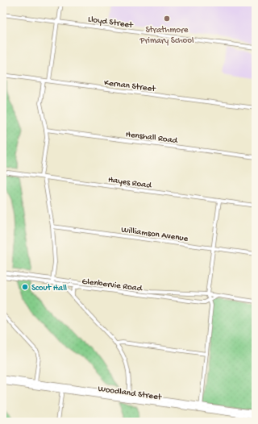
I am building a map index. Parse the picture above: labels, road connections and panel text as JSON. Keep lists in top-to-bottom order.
{
  "streets": {
    "main road": ["Woodland Street"],
    "street": [
      "Lloyd Street",
      "Kernan Street",
      "Henshall Road",
      "Hayes Road",
      "Williamson Avenue",
      "Glenbervie Road"
    ]
  },
  "places": ["Strathmore Primary School", "Scout Hall"]
}
